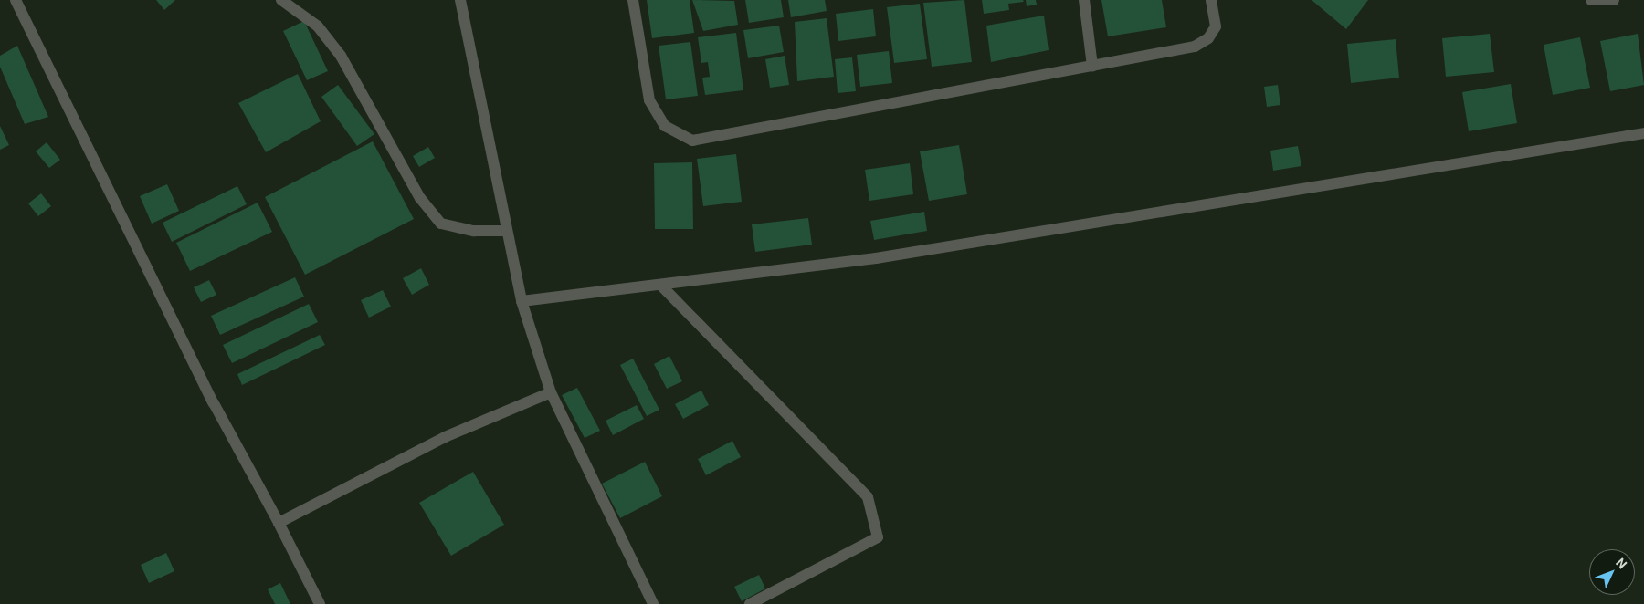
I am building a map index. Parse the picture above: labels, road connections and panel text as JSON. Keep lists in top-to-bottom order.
{
  "north": "top right"
}
